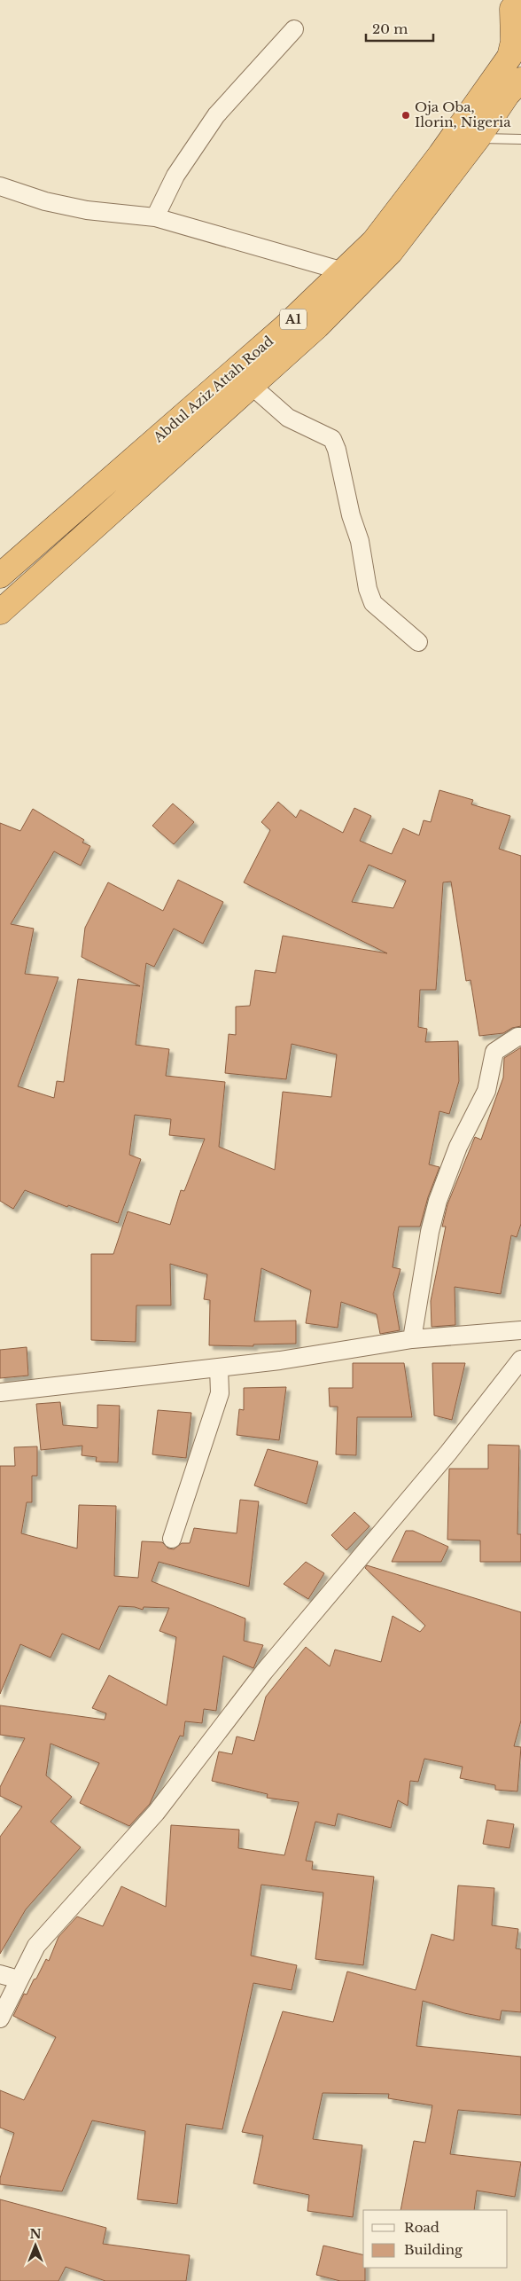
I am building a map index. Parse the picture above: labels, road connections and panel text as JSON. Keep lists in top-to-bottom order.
{
  "streets": {
    "highway": ["A1", "Abdul Aziz Attah Road"]
  },
  "places": ["Oja Oba, Ilorin, Nigeria"],
  "legend": ["Road", "Building"],
  "scale_bar": "20 m",
  "north": "top"
}
